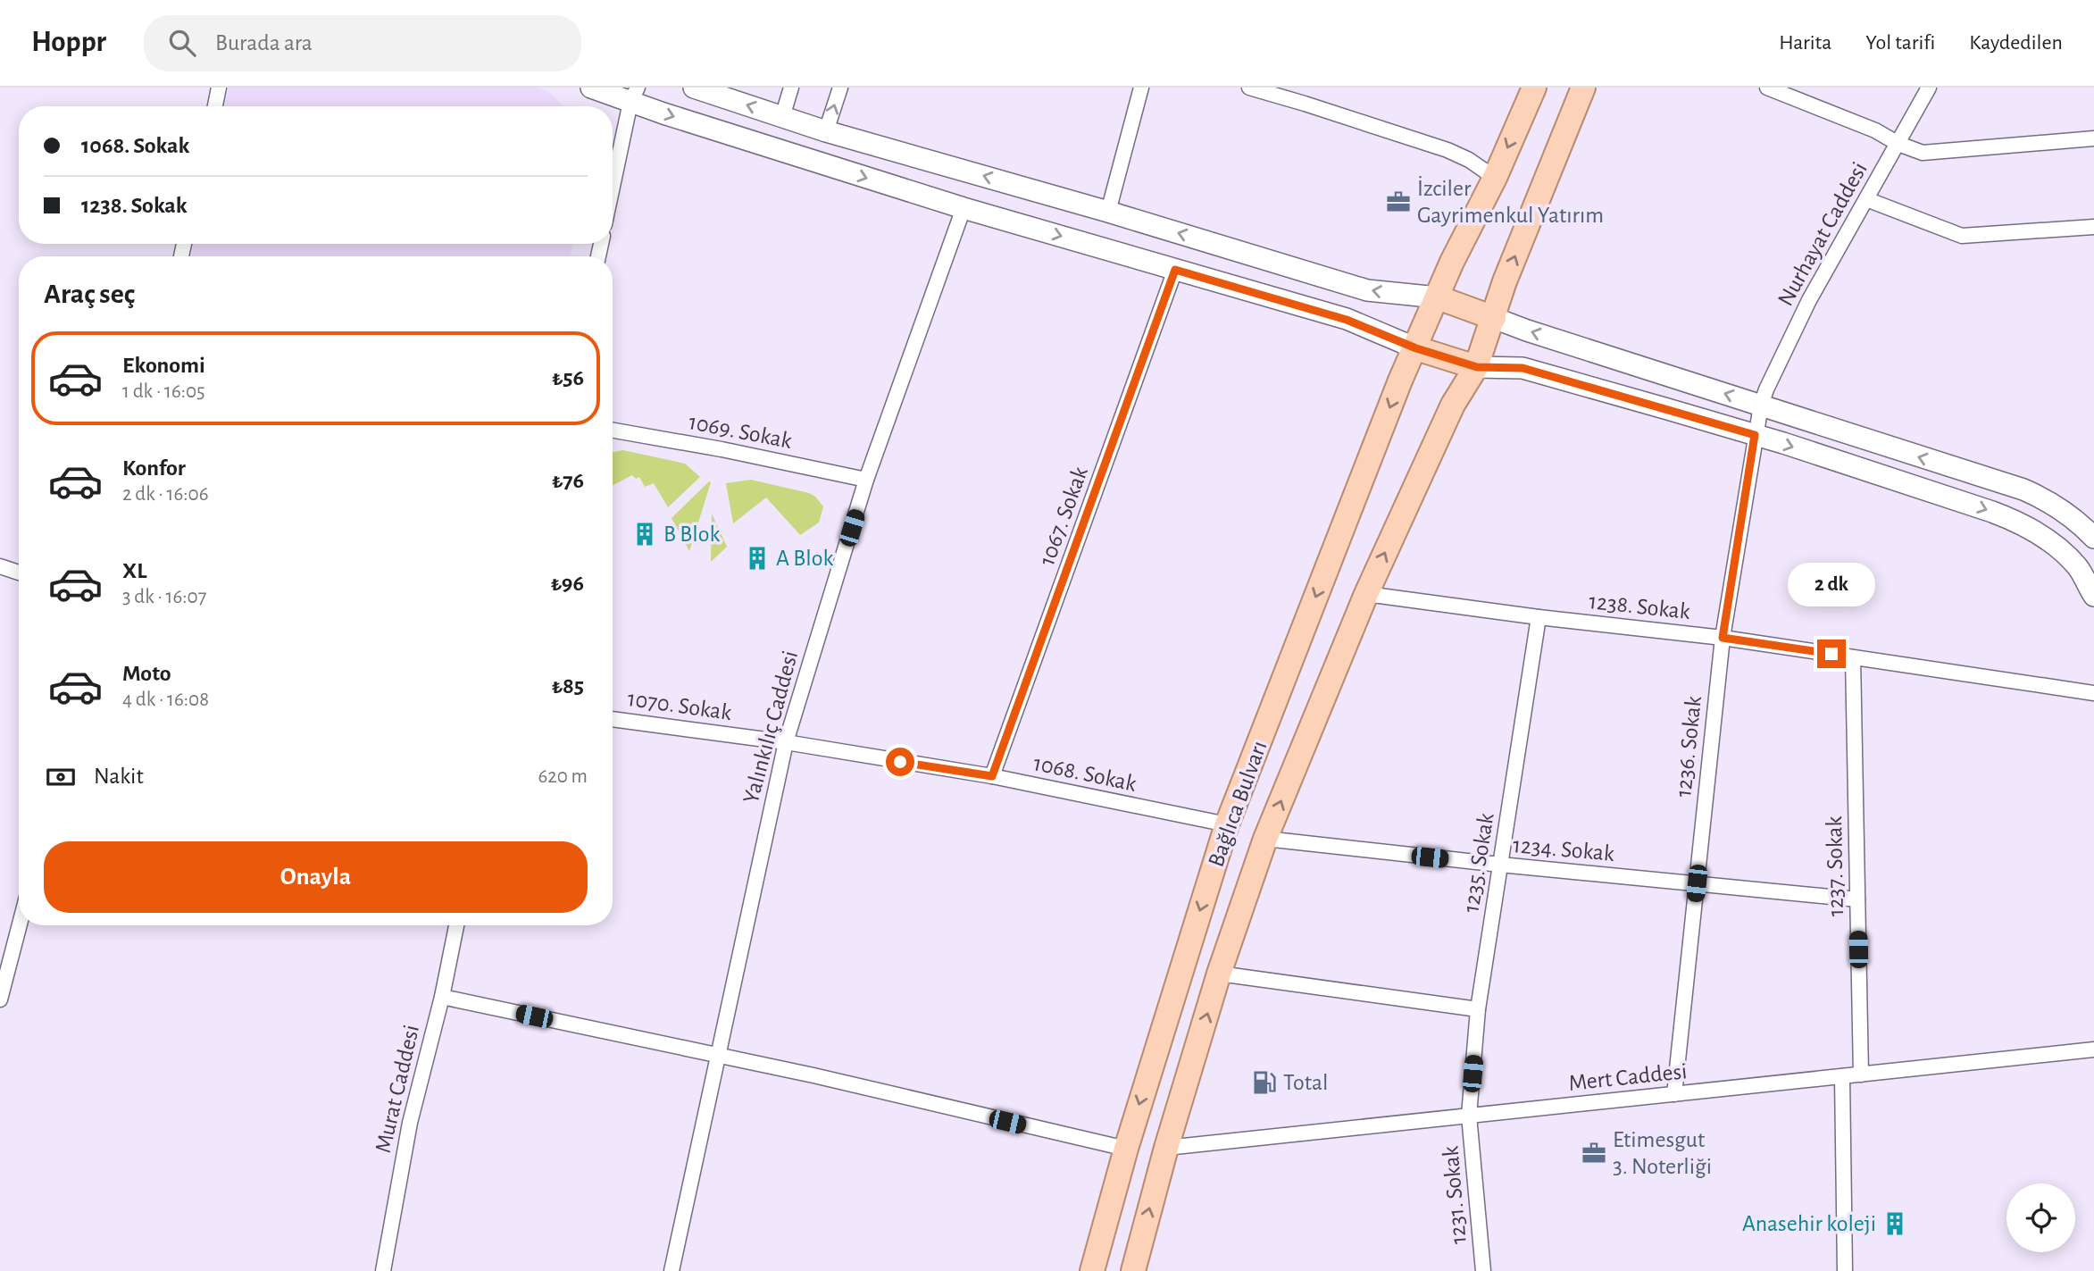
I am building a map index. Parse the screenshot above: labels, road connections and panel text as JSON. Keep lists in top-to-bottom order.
{
  "streets": {
    "main road": ["Bağlıca Bulvarı"],
    "street": [
      "Nurhayat Caddesi",
      "1069. Sokak",
      "1067. Sokak",
      "1238. Sokak",
      "1070. Sokak",
      "Yalınkılıç Caddesi",
      "1236. Sokak",
      "1068. Sokak",
      "1234. Sokak",
      "1235. Sokak",
      "1237. Sokak",
      "Mert Caddesi",
      "Murat Caddesi",
      "1231. Sokak"
    ]
  },
  "crossings": [
    ["Nurhayat Caddesi", "1236. Sokak"],
    ["1069. Sokak", "Yalınkılıç Caddesi"],
    ["1067. Sokak", "1068. Sokak"],
    ["1238. Sokak", "1236. Sokak"],
    ["1238. Sokak", "Bağlıca Bulvarı"],
    ["1238. Sokak", "1235. Sokak"],
    ["1238. Sokak", "1237. Sokak"],
    ["1070. Sokak", "Yalınkılıç Caddesi"],
    ["1070. Sokak", "1068. Sokak"],
    ["Yalınkılıç Caddesi", "1068. Sokak"],
    ["1236. Sokak", "1234. Sokak"],
    ["1236. Sokak", "Mert Caddesi"],
    ["1068. Sokak", "Bağlıca Bulvarı"],
    ["Bağlıca Bulvarı", "1234. Sokak"],
    ["Bağlıca Bulvarı", "Mert Caddesi"],
    ["1234. Sokak", "1235. Sokak"],
    ["1234. Sokak", "1237. Sokak"],
    ["1235. Sokak", "Mert Caddesi"],
    ["1235. Sokak", "1231. Sokak"],
    ["1237. Sokak", "Mert Caddesi"],
    ["Mert Caddesi", "1231. Sokak"]
  ],
  "places": {
    "office": ["İzciler Gayrimenkul Yatırım", "Etimesgut 3. Noterliği"],
    "building": ["B Blok", "A Blok", "Anasehir koleji"],
    "fuel station": ["Total"]
  },
  "page": {
    "header": "Hoppr",
    "search": "Burada ara",
    "nav": ["Harita", "Yol tarifi", "Kaydedilen"],
    "banner": ["1068. Sokak", "1238. Sokak"],
    "heading": "Araç seç",
    "list": [
      {
        "name": "Ekonomi",
        "note": "1 dk · 16:05",
        "value": "₺56"
      },
      {
        "name": "Konfor",
        "note": "2 dk · 16:06",
        "value": "₺76"
      },
      {
        "name": "XL",
        "note": "3 dk · 16:07",
        "value": "₺96"
      },
      {
        "name": "Moto",
        "note": "4 dk · 16:08",
        "value": "₺85"
      }
    ],
    "bubble": "2 dk",
    "pay": ["Nakit", "620 m"],
    "buttons": "Onayla"
  }
}
